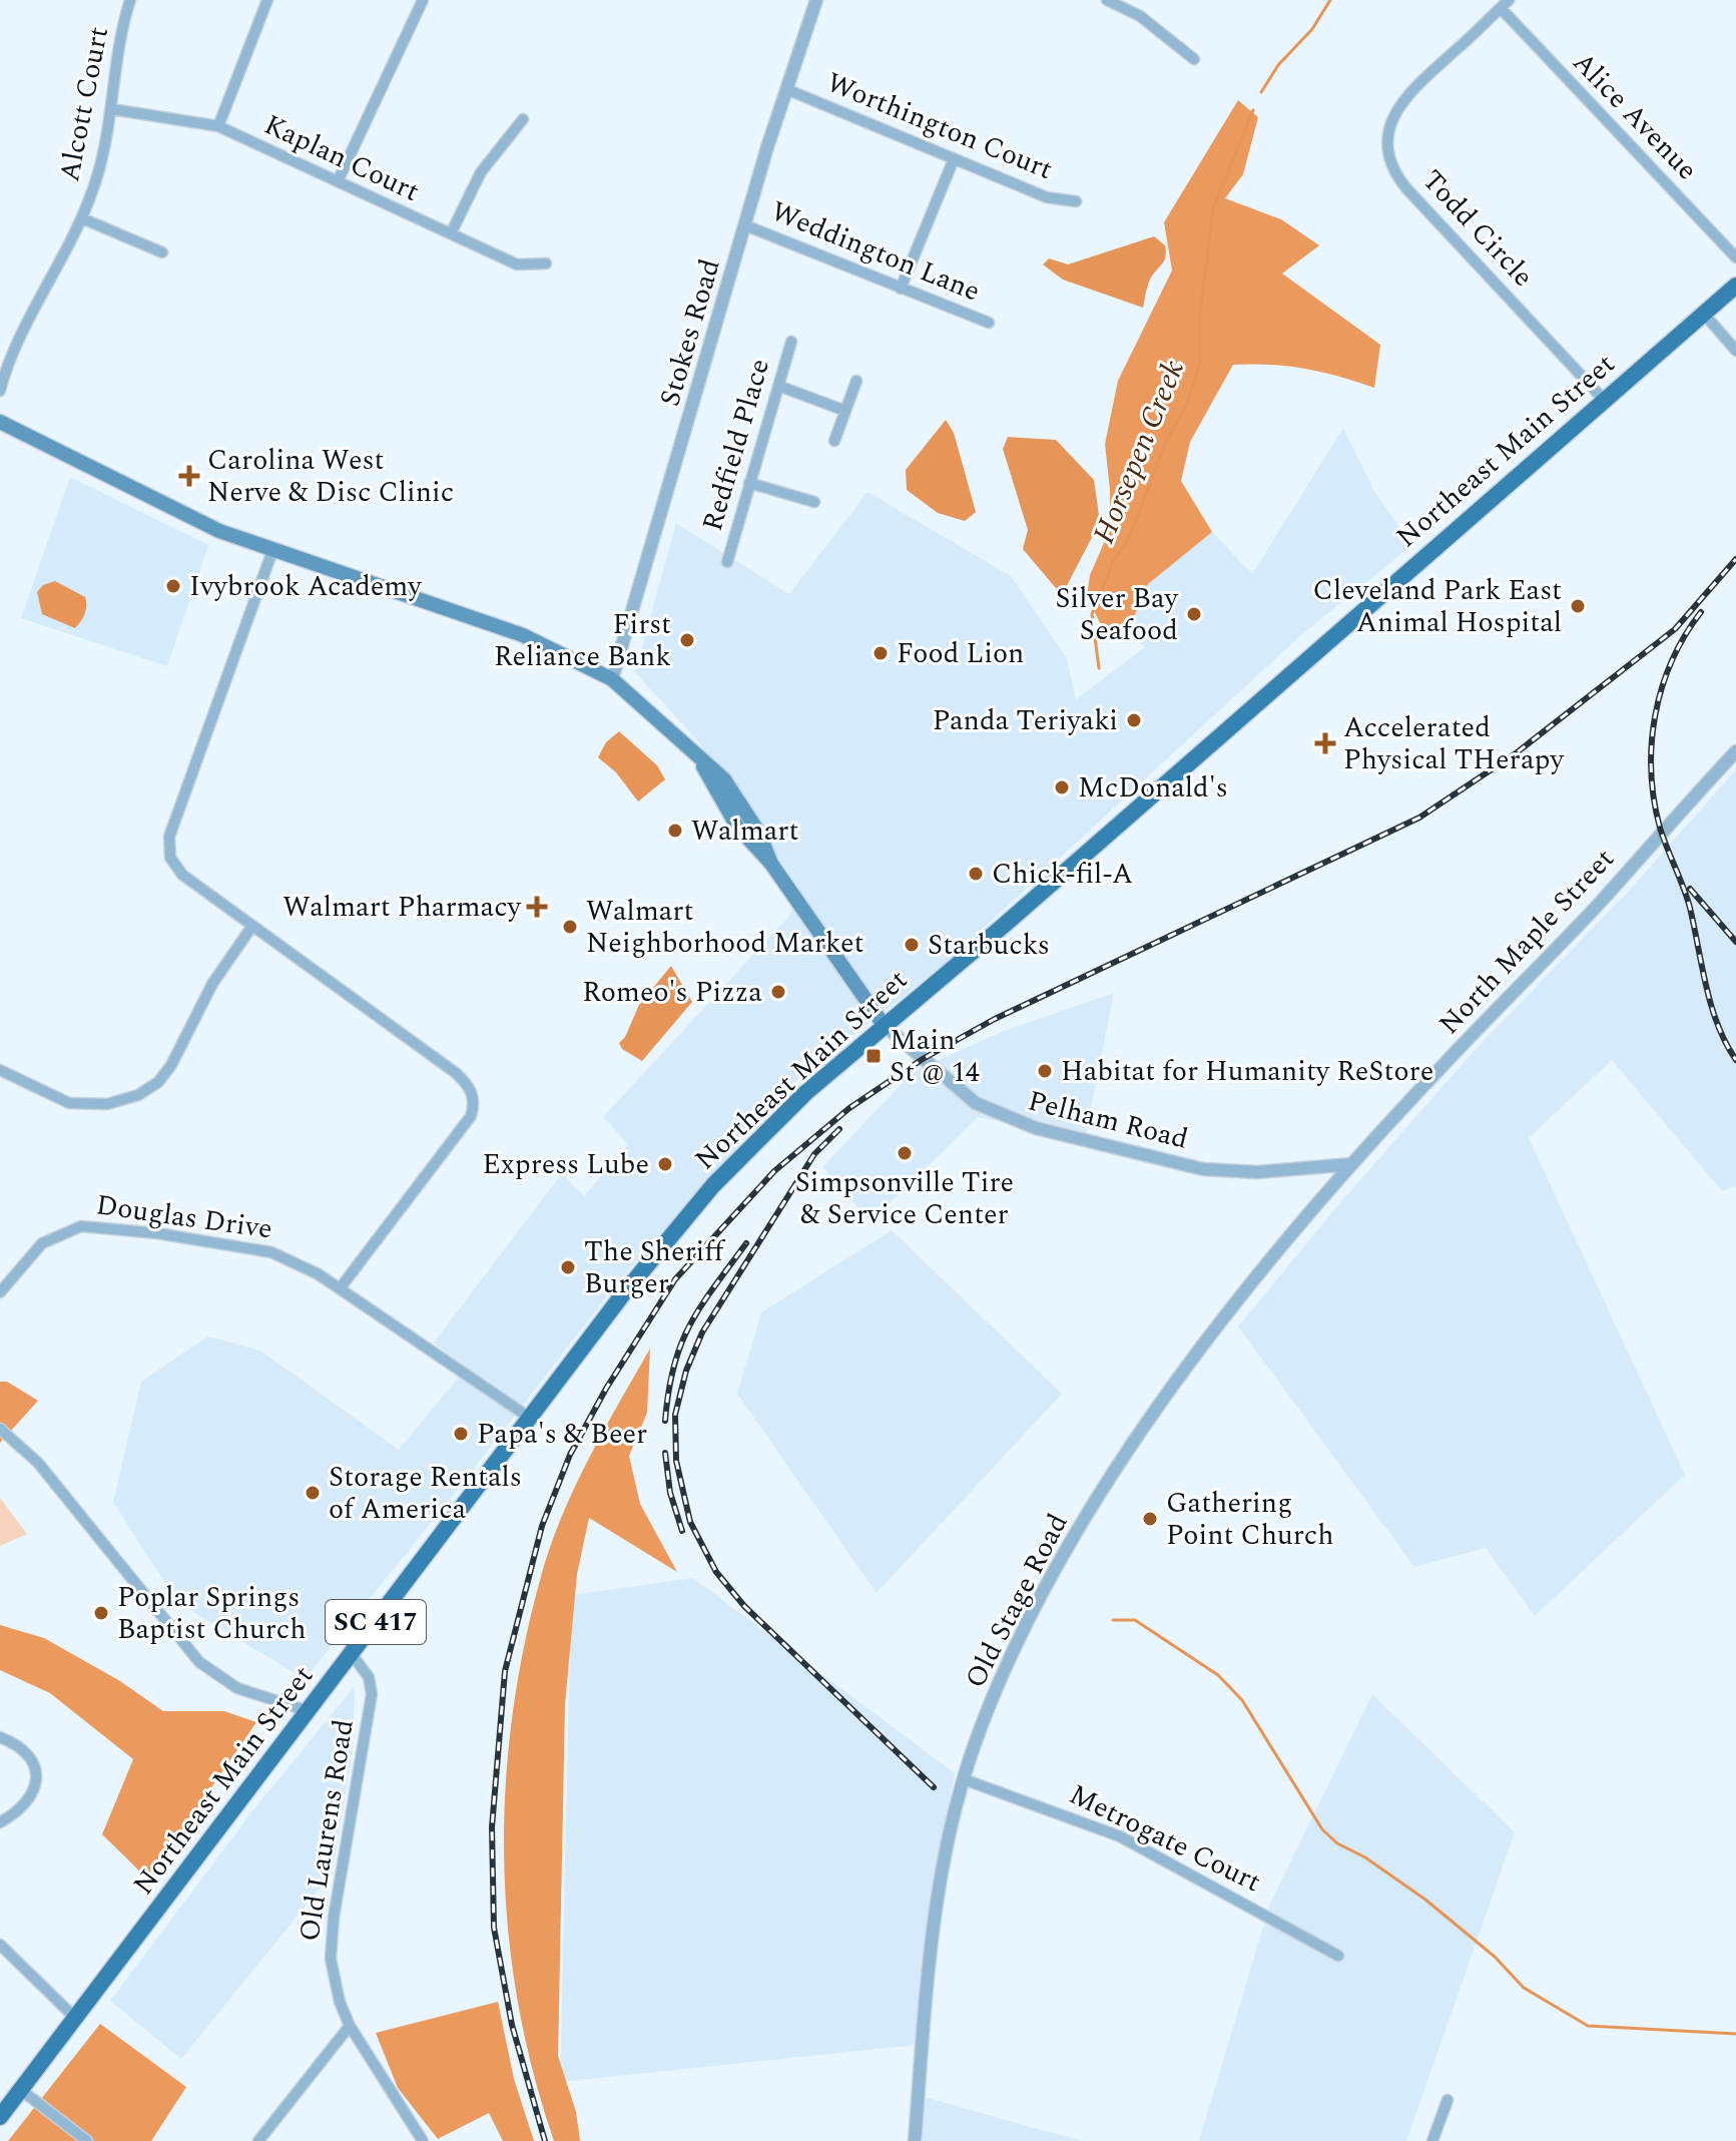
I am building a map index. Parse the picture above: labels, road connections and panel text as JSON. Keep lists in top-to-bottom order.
{
  "streets": {
    "main road": ["Northeast Main Street", "SC 417"],
    "street": [
      "Alcott Court",
      "Alice Avenue",
      "Worthington Court",
      "Kaplan Court",
      "Todd Circle",
      "Weddington Lane",
      "Stokes Road",
      "Redfield Place",
      "North Maple Street",
      "Pelham Road",
      "Douglas Drive",
      "Old Stage Road",
      "Old Laurens Road",
      "Metrogate Court"
    ]
  },
  "crossings": [
    ["Alcott Court", "Kaplan Court"],
    ["Alice Avenue", "Todd Circle"],
    ["Worthington Court", "Stokes Road"],
    ["Todd Circle", "Northeast Main Street"],
    ["Weddington Lane", "Stokes Road"],
    ["Northeast Main Street", "Pelham Road"],
    ["Northeast Main Street", "Douglas Drive"],
    ["Northeast Main Street", "Old Laurens Road"],
    ["North Maple Street", "Pelham Road"],
    ["North Maple Street", "Old Stage Road"],
    ["Pelham Road", "Old Stage Road"],
    ["Old Stage Road", "Metrogate Court"]
  ],
  "water": ["Horsepen Creek"],
  "places": {
    "health": ["Carolina West Nerve & Disc Clinic", "Accelerated Physical THerapy", "Walmart Pharmacy"],
    "other": [
      "Ivybrook Academy",
      "Cleveland Park East Animal Hospital",
      "Silver Bay Seafood",
      "First Reliance Bank",
      "Food Lion",
      "Panda Teriyaki",
      "McDonald's",
      "Walmart",
      "Chick-fil-A",
      "Walmart Neighborhood Market",
      "Starbucks",
      "Romeo's Pizza",
      "Habitat for Humanity ReStore",
      "Simpsonville Tire & Service Center",
      "Express Lube",
      "The Sheriff Burger",
      "Papa's & Beer",
      "Storage Rentals of America",
      "Gathering Point Church",
      "Poplar Springs Baptist Church"
    ],
    "transit": ["Main St @ 14"]
  }
}
